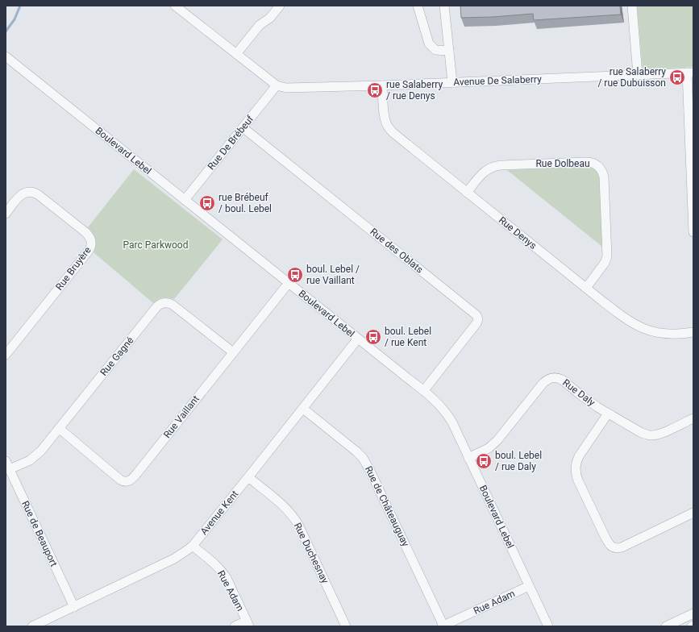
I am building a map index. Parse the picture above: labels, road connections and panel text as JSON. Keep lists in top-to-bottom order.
{
  "streets": {
    "street": [
      "Avenue De Salaberry",
      "Rue De Brébeuf",
      "Boulevard Lebel",
      "Rue Dolbeau",
      "Rue Denys",
      "Rue des Oblats",
      "Rue Bruyère",
      "Rue Gagné",
      "Rue Daly",
      "Rue Vaillant",
      "Rue de Châteauguay",
      "Avenue Kent",
      "Rue de Beauport",
      "Rue Duchesnay",
      "Rue Adam"
    ]
  },
  "crossings": [
    ["Avenue De Salaberry", "Rue De Brébeuf"],
    ["Avenue De Salaberry", "Rue Denys"],
    ["Rue De Brébeuf", "Boulevard Lebel"],
    ["Rue De Brébeuf", "Rue des Oblats"],
    ["Boulevard Lebel", "Rue des Oblats"],
    ["Boulevard Lebel", "Rue Daly"],
    ["Boulevard Lebel", "Rue Vaillant"],
    ["Boulevard Lebel", "Avenue Kent"],
    ["Boulevard Lebel", "Rue Adam"],
    ["Rue Dolbeau", "Rue Denys"],
    ["Rue Gagné", "Rue Vaillant"],
    ["Rue Gagné", "Rue de Beauport"],
    ["Rue de Châteauguay", "Avenue Kent"],
    ["Rue de Châteauguay", "Rue Adam"],
    ["Avenue Kent", "Rue de Beauport"],
    ["Avenue Kent", "Rue Duchesnay"],
    ["Avenue Kent", "Rue Adam"]
  ],
  "parks": ["Parc Parkwood"],
  "places": {
    "bus stop": [
      "rue Salaberry / rue Dubuisson",
      "rue Salaberry / rue Denys",
      "rue Brébeuf / boul. Lebel",
      "boul. Lebel / rue Vaillant",
      "boul. Lebel / rue Kent",
      "boul. Lebel / rue Daly"
    ]
  }
}
